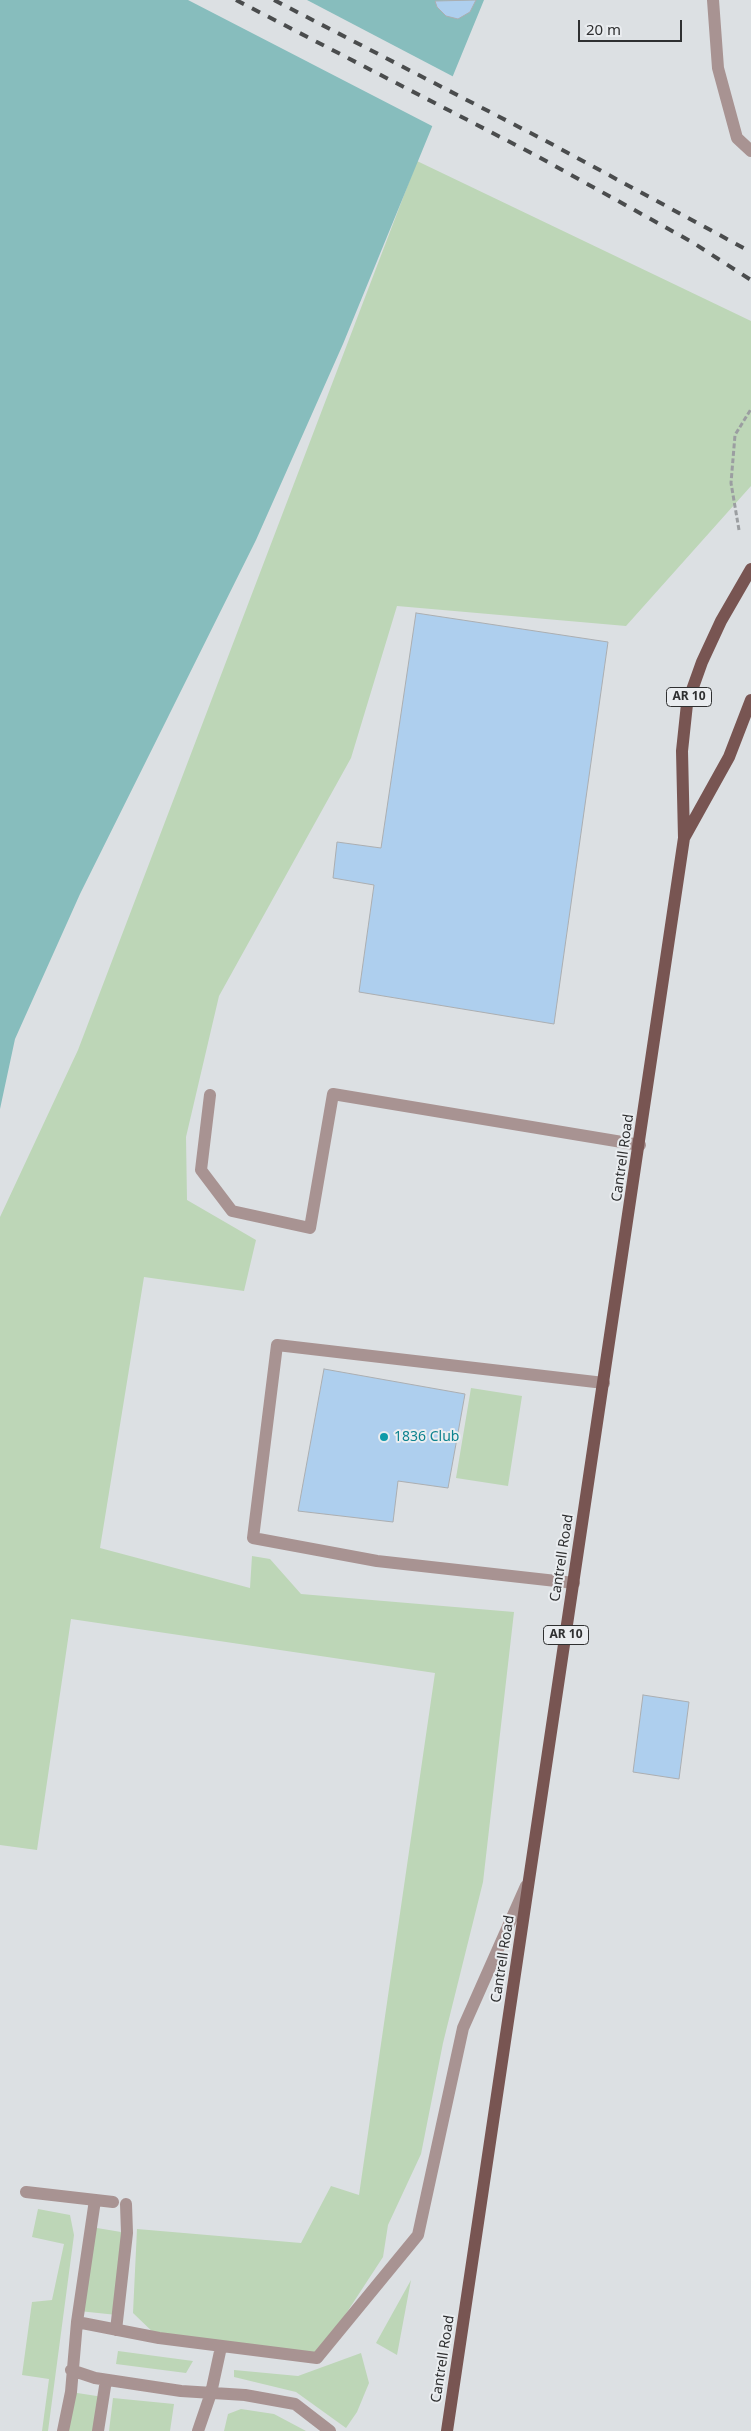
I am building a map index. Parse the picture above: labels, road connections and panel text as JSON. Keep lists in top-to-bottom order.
{
  "streets": {
    "main road": ["AR 10", "Cantrell Road"]
  },
  "crossings": [
    ["AR 10", "Cantrell Road"]
  ],
  "places": ["1836 Club"],
  "scale_bar": "20 m"
}
